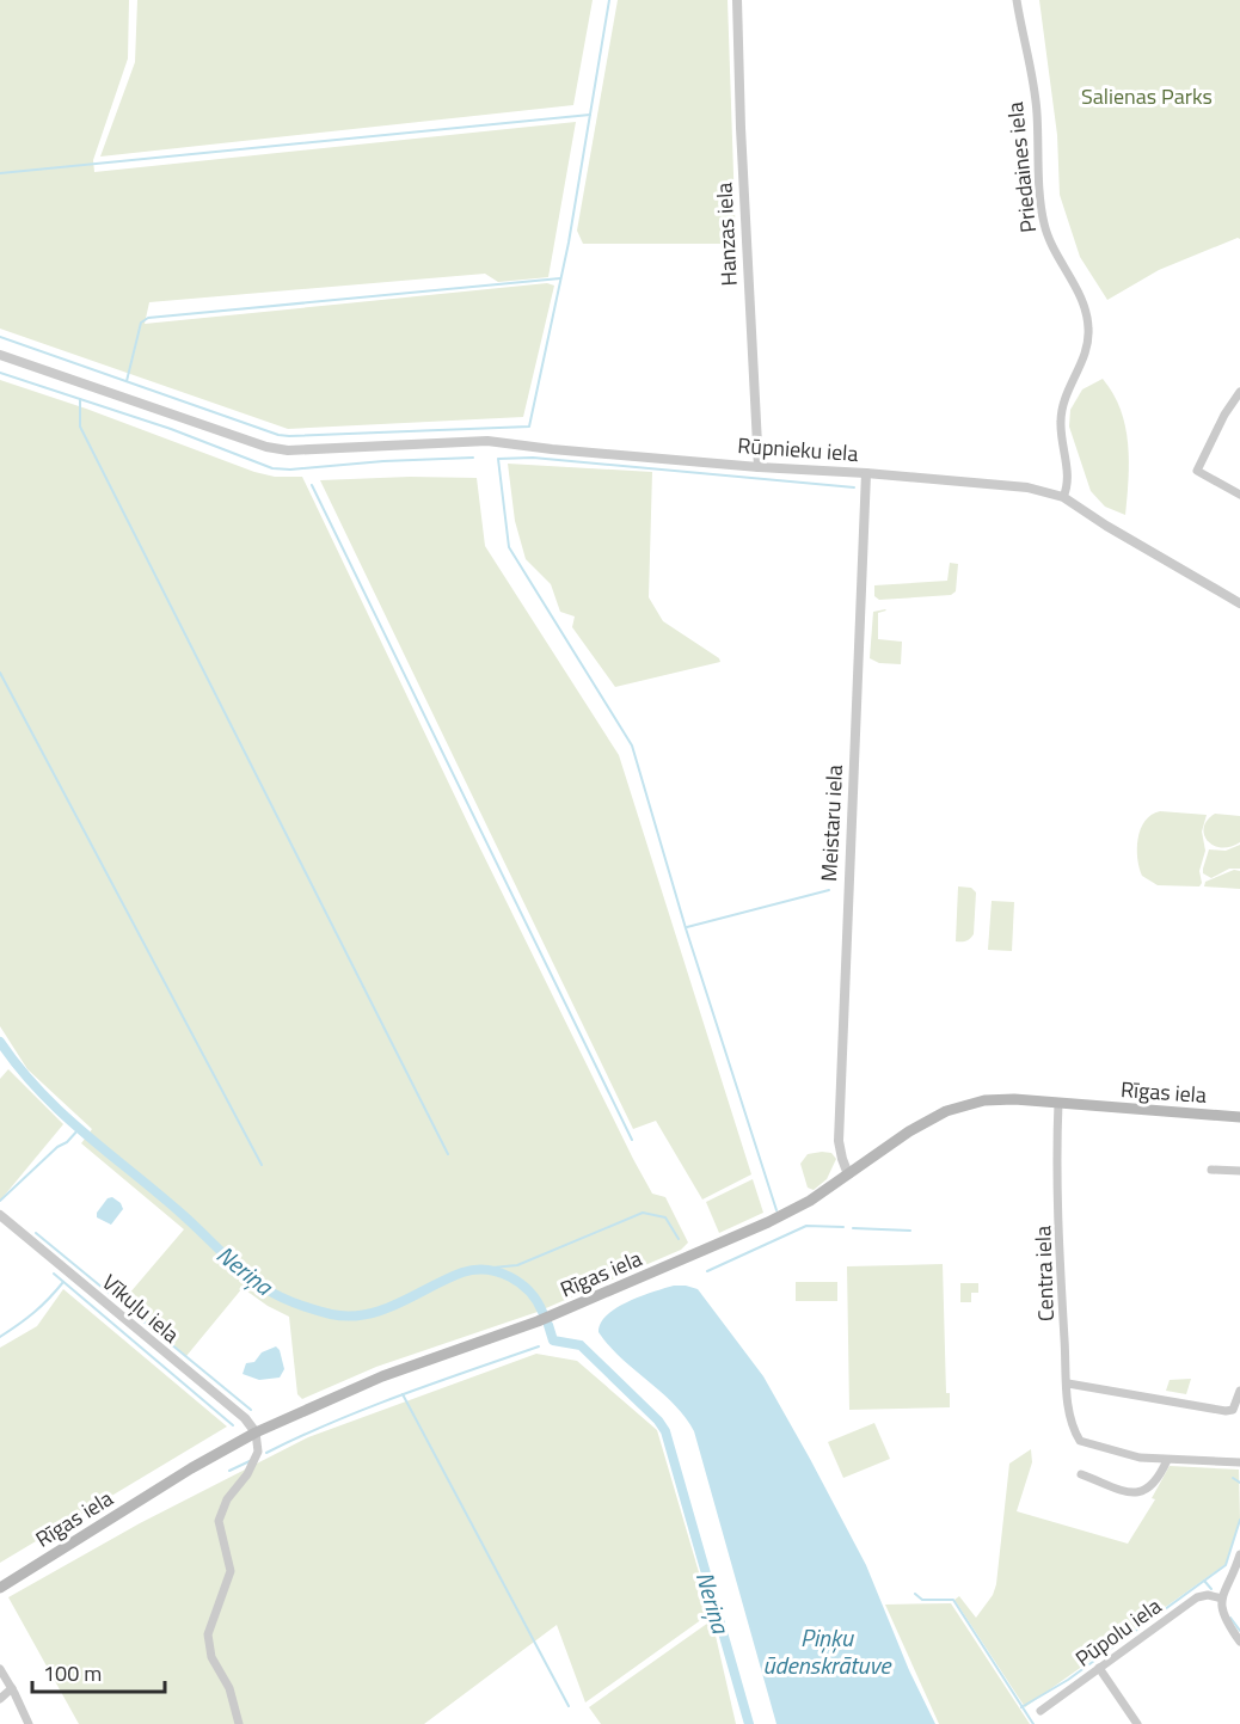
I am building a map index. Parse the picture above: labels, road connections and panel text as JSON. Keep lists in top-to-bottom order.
{
  "streets": {
    "main road": ["Rīgas iela"],
    "street": [
      "Priedaines iela",
      "Hanzas iela",
      "Rūpnieku iela",
      "Meistaru iela",
      "Centra iela",
      "Vīkuļu iela",
      "Pūpolu iela"
    ]
  },
  "crossings": [
    ["Priedaines iela", "Rūpnieku iela"],
    ["Hanzas iela", "Rūpnieku iela"],
    ["Rūpnieku iela", "Meistaru iela"],
    ["Meistaru iela", "Rīgas iela"],
    ["Rīgas iela", "Centra iela"],
    ["Rīgas iela", "Vīkuļu iela"]
  ],
  "water": ["Neriņa", "Piņķu ūdenskrātuve"],
  "parks": ["Salienas Parks"],
  "scale_bar": "100 m"
}
